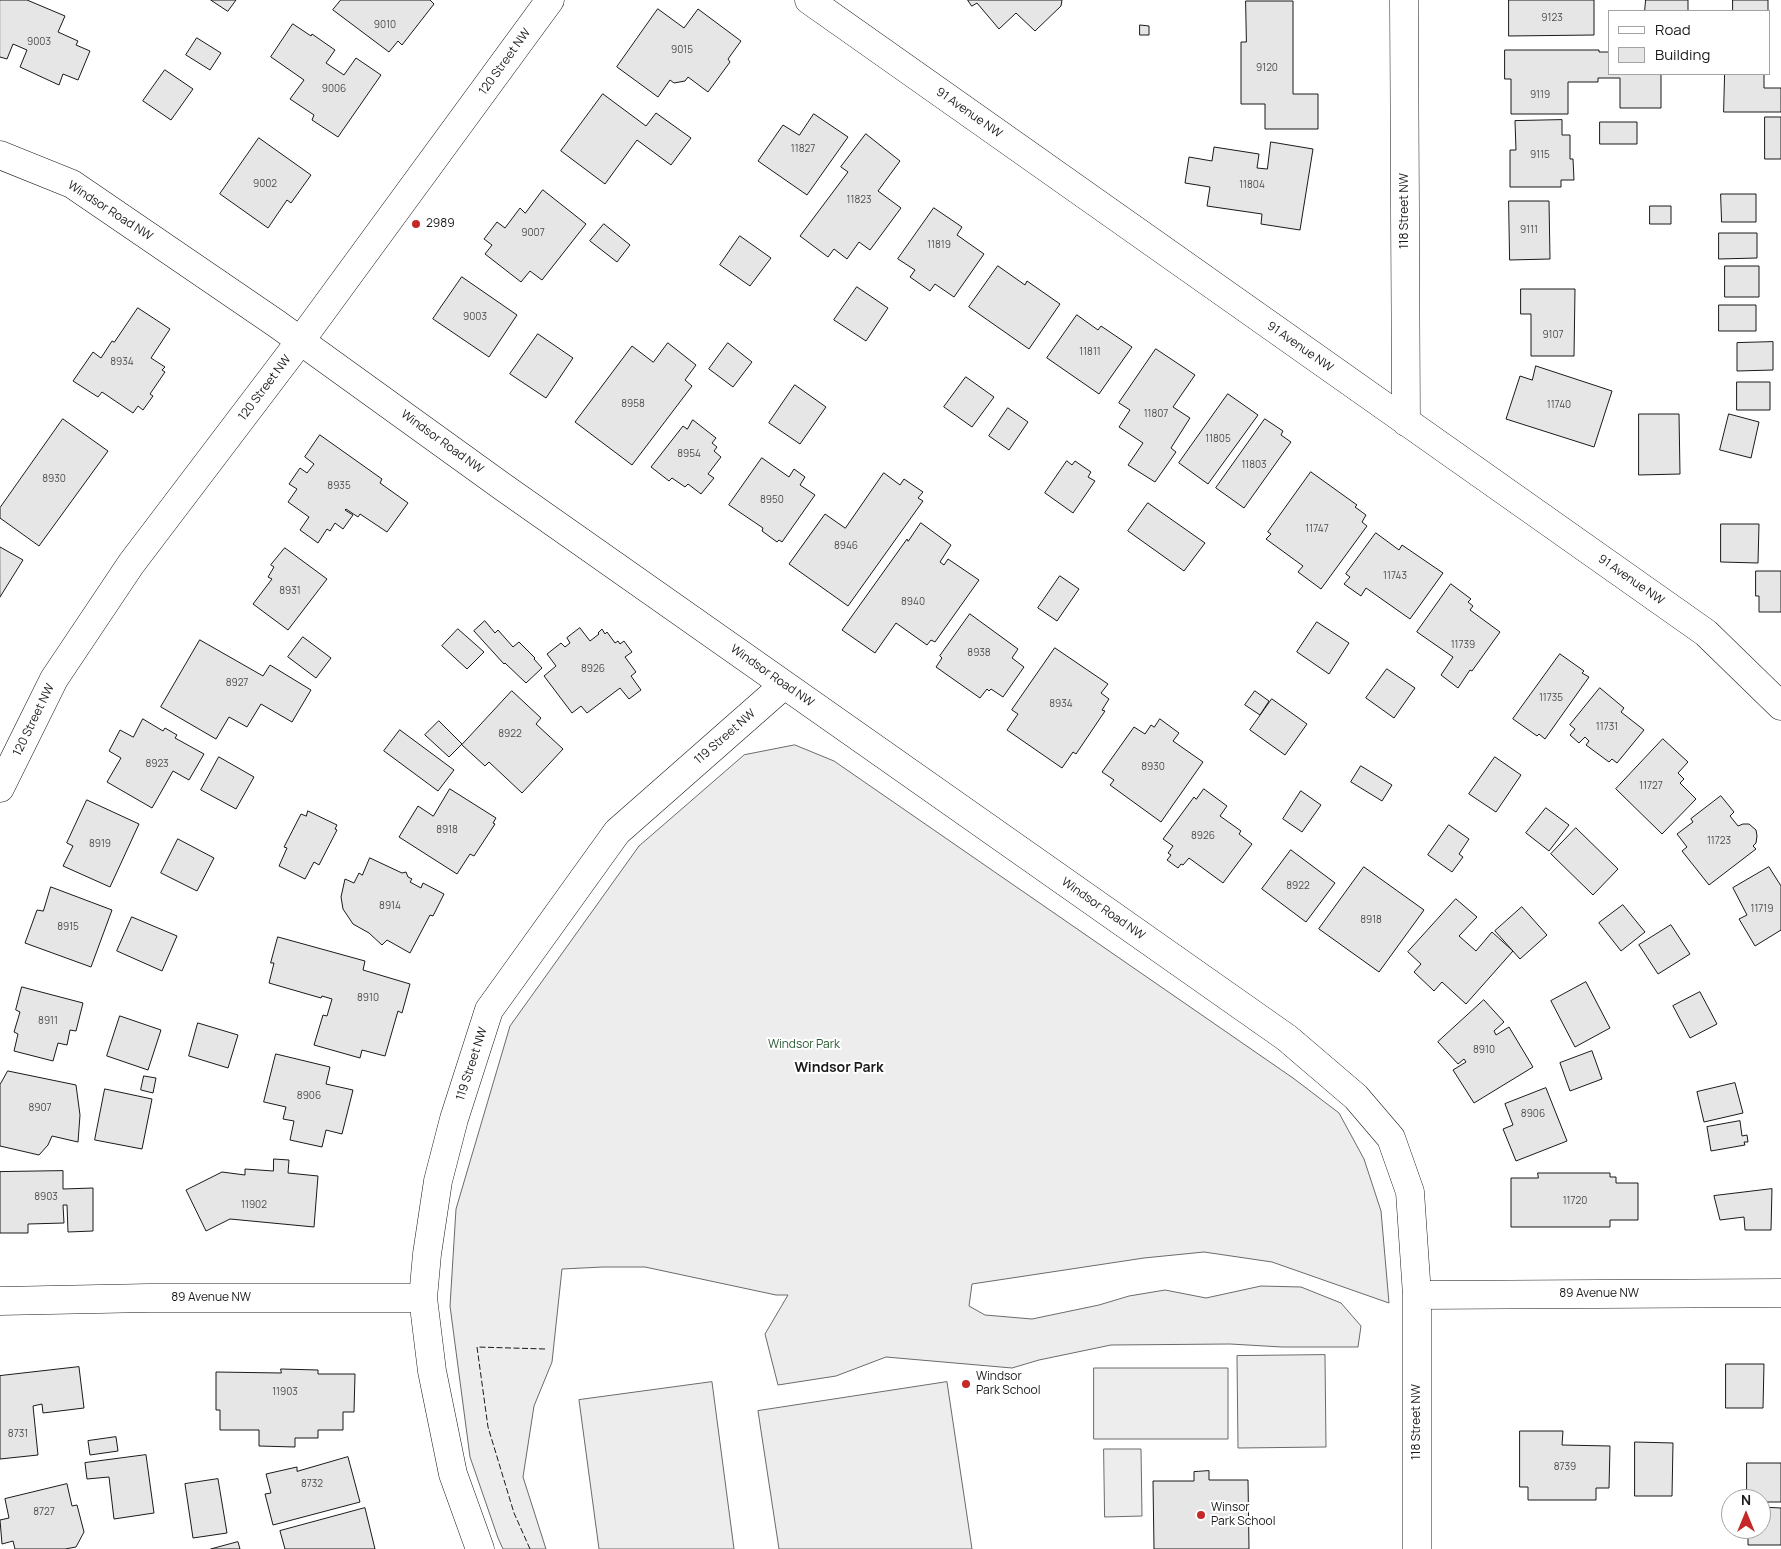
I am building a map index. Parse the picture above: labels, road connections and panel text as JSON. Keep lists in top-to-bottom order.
{
  "streets": {
    "street": [
      "120 Street NW",
      "91 Avenue NW",
      "Windsor Road NW",
      "118 Street NW",
      "119 Street NW",
      "89 Avenue NW"
    ]
  },
  "crossings": [
    ["120 Street NW", "Windsor Road NW"],
    ["91 Avenue NW", "118 Street NW"],
    ["Windsor Road NW", "118 Street NW"],
    ["Windsor Road NW", "119 Street NW"],
    ["Windsor Road NW", "89 Avenue NW"],
    ["118 Street NW", "89 Avenue NW"],
    ["119 Street NW", "89 Avenue NW"]
  ],
  "districts": ["Windsor Park"],
  "parks": ["Windsor Park"],
  "places": ["2989", "Windsor Park School", "Winsor Park School"],
  "house_numbers": [
    "9123",
    "9010",
    "9003",
    "9015",
    "9120",
    "9006",
    "9119",
    "11827",
    "9115",
    "9002",
    "11804",
    "11823",
    "9111",
    "9007",
    "11819",
    "9003",
    "9107",
    "11811",
    "8934",
    "8958",
    "11740",
    "11807",
    "11805",
    "8954",
    "11803",
    "8930",
    "8935",
    "8950",
    "11747",
    "8946",
    "11743",
    "8931",
    "8940",
    "11739",
    "8938",
    "8926",
    "8927",
    "11735",
    "8934",
    "11731",
    "8922",
    "8923",
    "8930",
    "11727",
    "8918",
    "8926",
    "11723",
    "8919",
    "8922",
    "8914",
    "11719",
    "8918",
    "8915",
    "8910",
    "8911",
    "8910",
    "8906",
    "8907",
    "8906",
    "8903",
    "11720",
    "11902",
    "11903",
    "8731",
    "8739",
    "8732",
    "8727"
  ],
  "legend": ["Road", "Building"],
  "north": "top"
}
